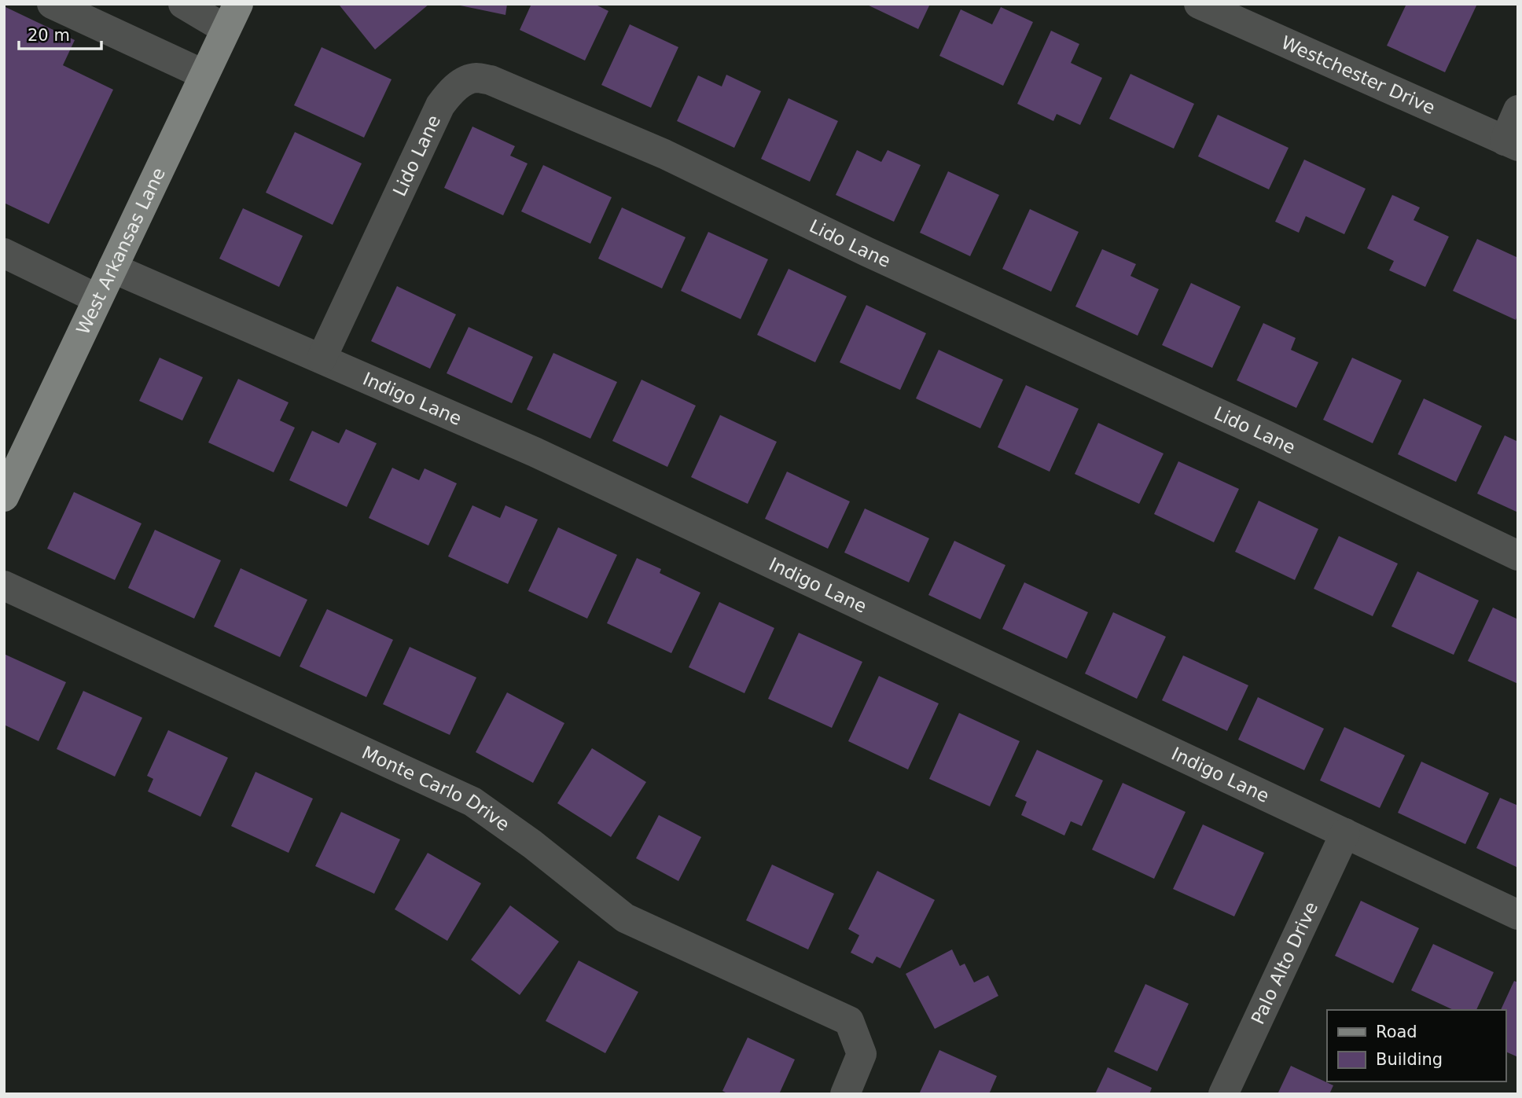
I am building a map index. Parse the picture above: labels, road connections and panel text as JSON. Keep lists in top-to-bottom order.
{
  "streets": {
    "main road": ["West Arkansas Lane"],
    "street": [
      "Westchester Drive",
      "Lido Lane",
      "Indigo Lane",
      "Monte Carlo Drive",
      "Palo Alto Drive"
    ]
  },
  "crossings": [
    ["Lido Lane", "Indigo Lane"],
    ["West Arkansas Lane", "Indigo Lane"],
    ["Indigo Lane", "Palo Alto Drive"]
  ],
  "legend": ["Road", "Building"],
  "scale_bar": "20 m"
}
